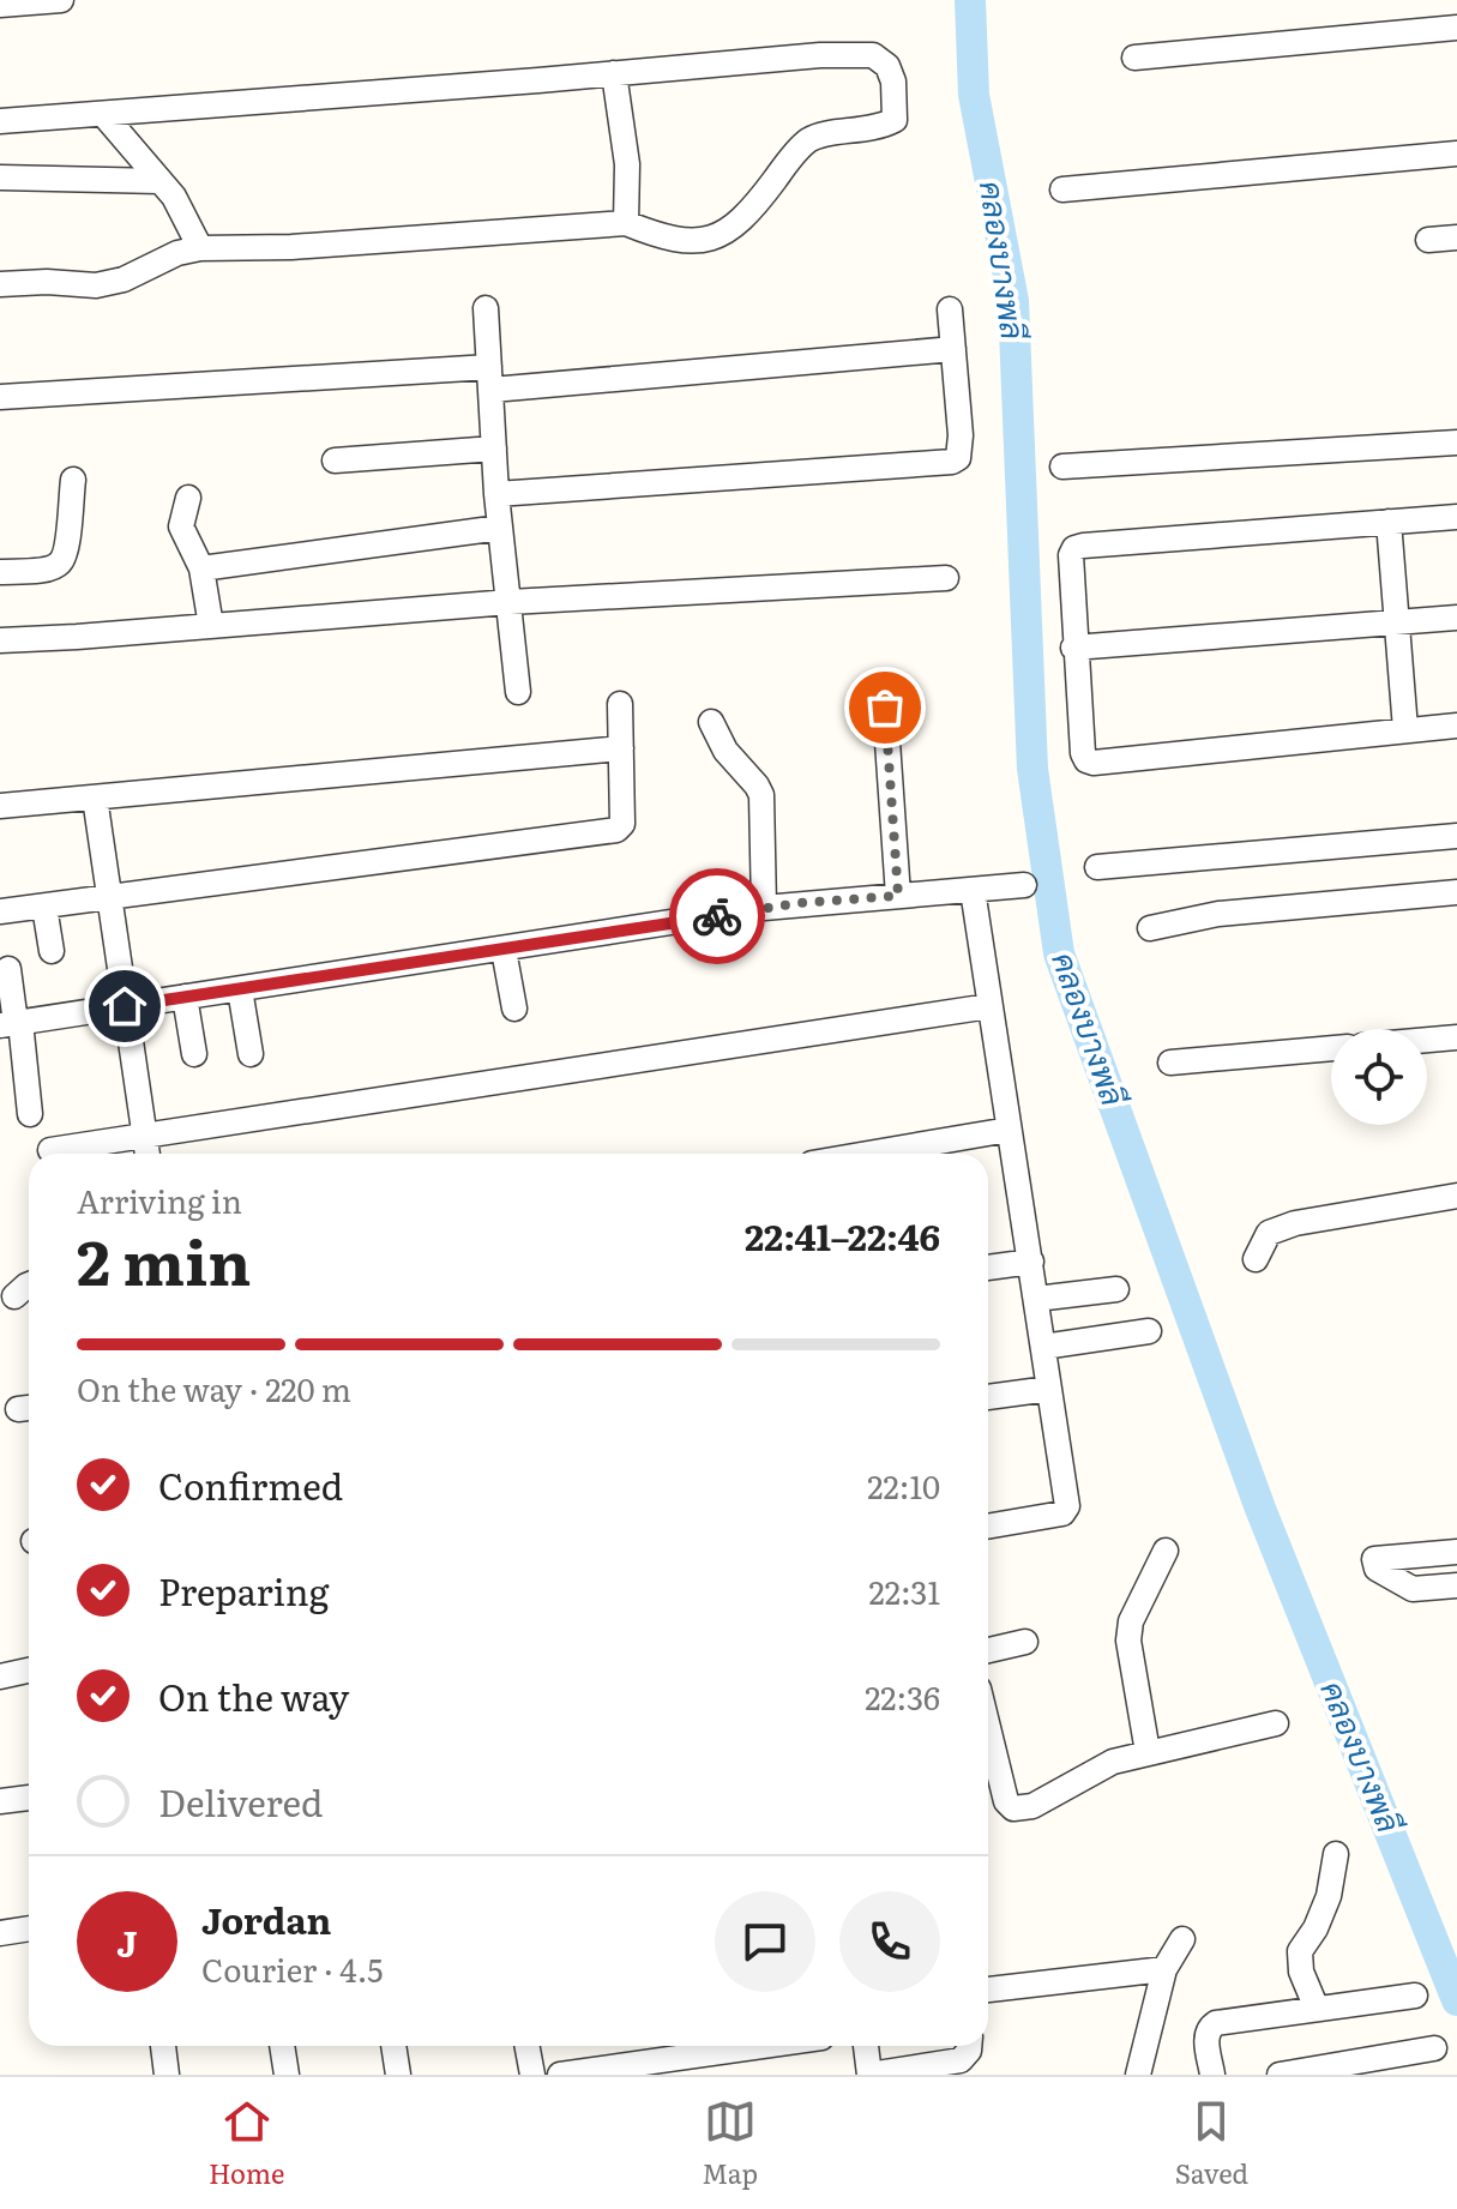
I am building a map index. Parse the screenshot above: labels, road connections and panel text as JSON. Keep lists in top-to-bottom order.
{
  "water": ["คลองบางพลี"],
  "page": {
    "heading": ["2 min", "Arriving in", "22:41–22:46"],
    "panel": ["Jordan", "Courier · 4.5"],
    "bar": "On the way · 220 m",
    "list": [
      ["Confirmed", "22:10"],
      ["Preparing", "22:31"],
      ["On the way", "22:36"],
      "Delivered"
    ],
    "round": "J",
    "tabs": ["Home", "Map", "Saved"]
  }
}
